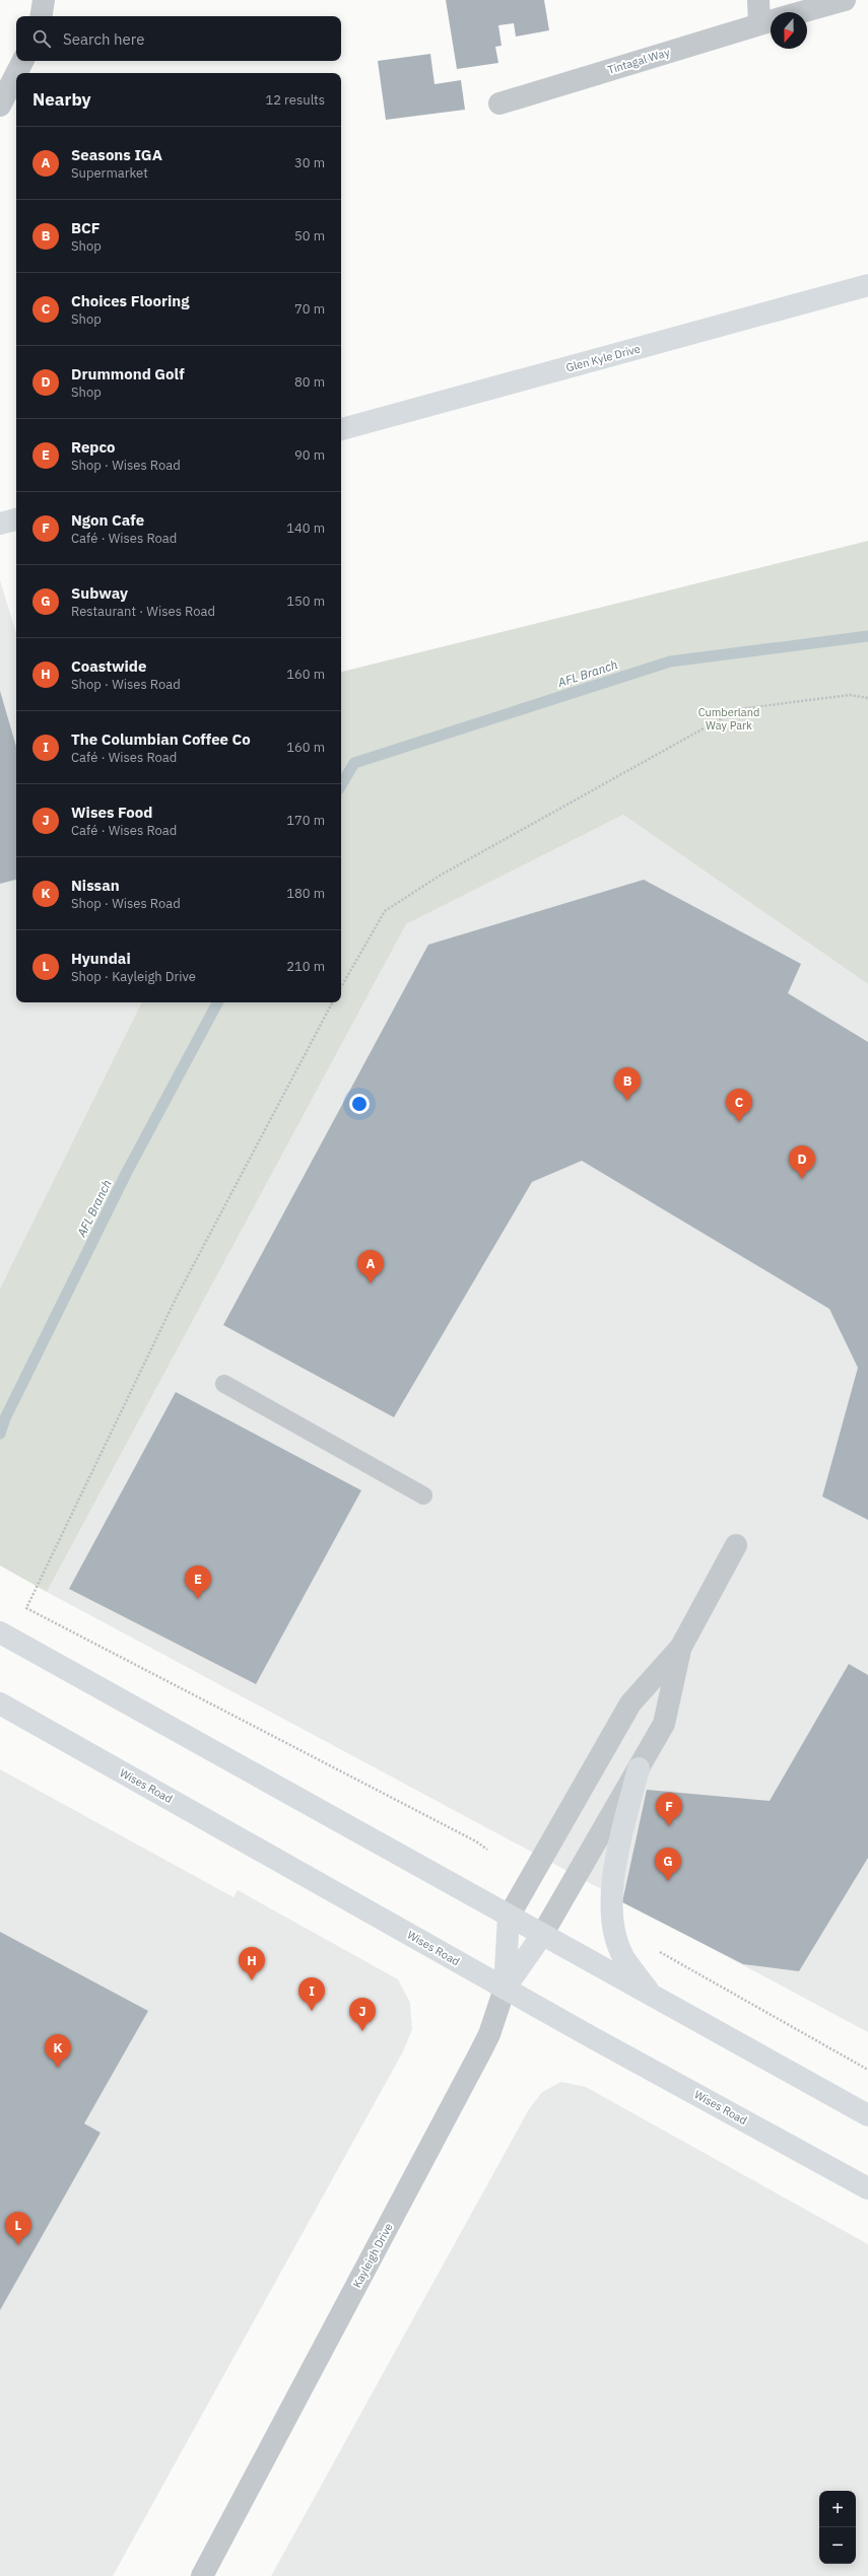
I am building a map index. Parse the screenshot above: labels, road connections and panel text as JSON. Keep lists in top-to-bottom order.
{
  "streets": {
    "main road": ["Glen Kyle Drive", "Wises Road", "Kayleigh Drive"],
    "street": ["Tintagal Way"]
  },
  "crossings": [
    ["Wises Road", "Kayleigh Drive"]
  ],
  "water": ["AFL Branch"],
  "parks": ["Cumberland Way Park"],
  "north": "bottom",
  "page": {
    "search": "Search here",
    "heading": ["Nearby", "12 results"],
    "list": [
      {
        "mark": "A",
        "name": "Seasons IGA",
        "note": "Supermarket",
        "value": "30 m"
      },
      {
        "mark": "B",
        "name": "BCF",
        "note": "Shop",
        "value": "50 m"
      },
      {
        "mark": "C",
        "name": "Choices Flooring",
        "note": "Shop",
        "value": "70 m"
      },
      {
        "mark": "D",
        "name": "Drummond Golf",
        "note": "Shop",
        "value": "80 m"
      },
      {
        "mark": "E",
        "name": "Repco",
        "note": "Shop · Wises Road",
        "value": "90 m"
      },
      {
        "mark": "F",
        "name": "Ngon Cafe",
        "note": "Café · Wises Road",
        "value": "140 m"
      },
      {
        "mark": "G",
        "name": "Subway",
        "note": "Restaurant · Wises Road",
        "value": "150 m"
      },
      {
        "mark": "H",
        "name": "Coastwide",
        "note": "Shop · Wises Road",
        "value": "160 m"
      },
      {
        "mark": "I",
        "name": "The Columbian Coffee Co",
        "note": "Café · Wises Road",
        "value": "160 m"
      },
      {
        "mark": "J",
        "name": "Wises Food",
        "note": "Café · Wises Road",
        "value": "170 m"
      },
      {
        "mark": "K",
        "name": "Nissan",
        "note": "Shop · Wises Road",
        "value": "180 m"
      },
      {
        "mark": "L",
        "name": "Hyundai",
        "note": "Shop · Kayleigh Drive",
        "value": "210 m"
      }
    ],
    "pins": [
      "B",
      "C",
      "D",
      "A",
      "E",
      "F",
      "G",
      "H",
      "I",
      "J",
      "K",
      "L"
    ],
    "map_buttons": ["+", "−"]
  }
}
